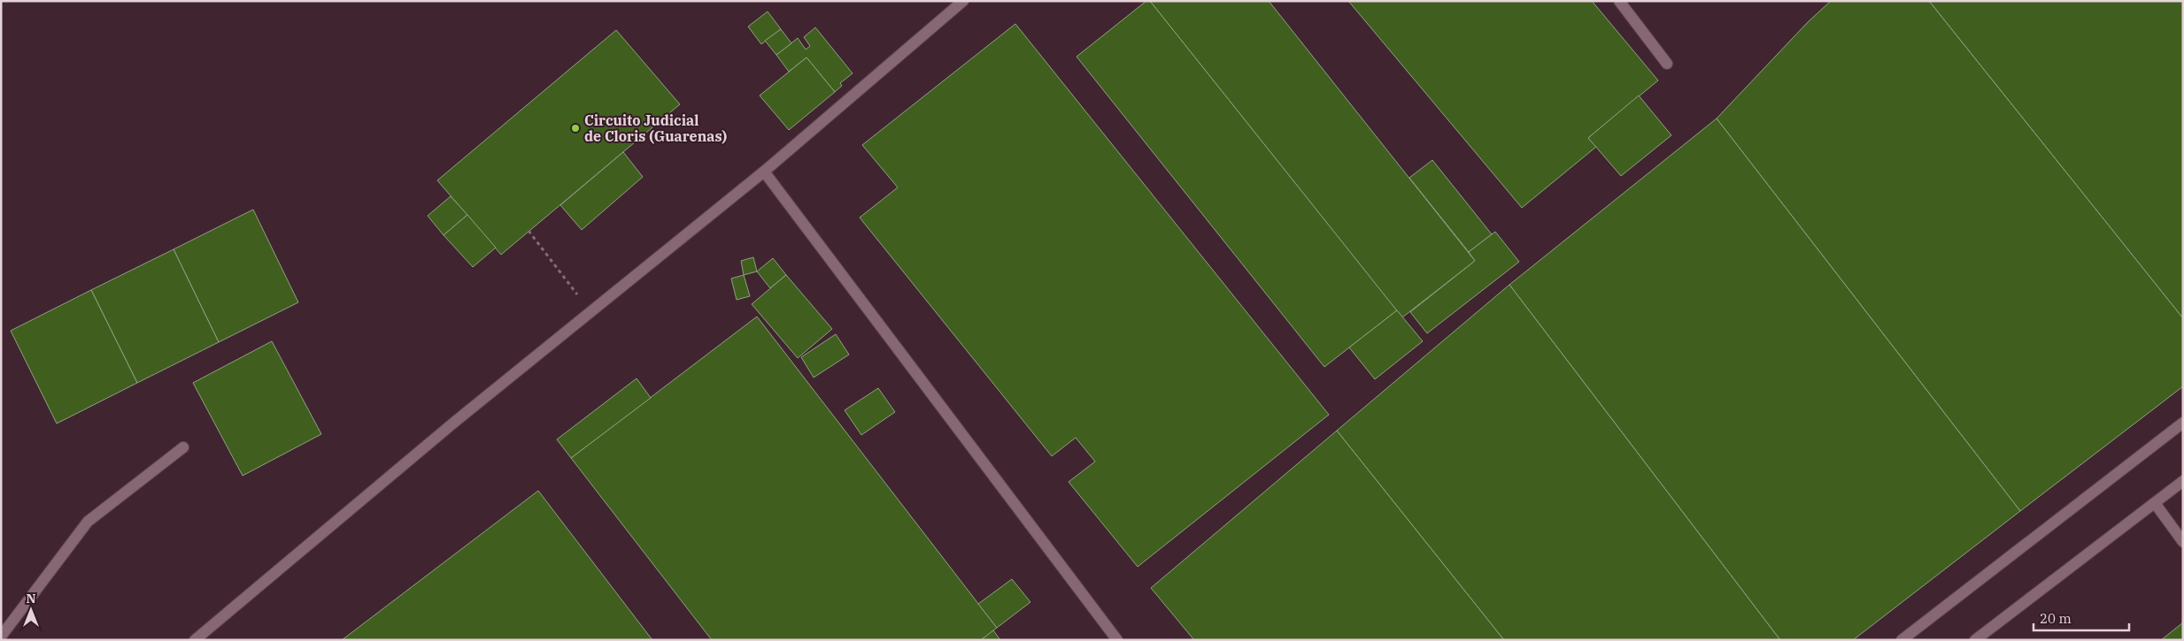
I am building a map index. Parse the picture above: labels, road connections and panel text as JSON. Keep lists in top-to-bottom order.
{
  "places": ["Circuito Judicial de Cloris (Guarenas)"],
  "scale_bar": "20 m",
  "north": "top"
}
